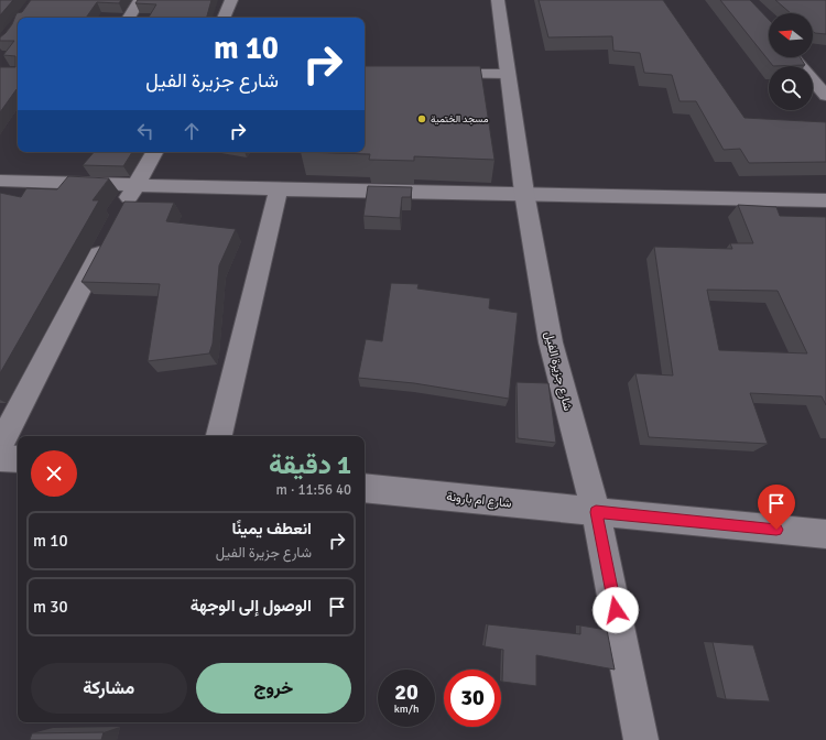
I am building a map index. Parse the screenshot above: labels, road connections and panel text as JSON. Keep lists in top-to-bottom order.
{
  "streets": {
    "street": ["شارع جزيرة الفيل", "شارع ام بارونة"]
  },
  "crossings": [
    ["شارع جزيرة الفيل", "شارع ام بارونة"]
  ],
  "places": ["مسجد الختمية"],
  "north": "left",
  "page": {
    "turn": ["10 m", "شارع جزيرة الفيل"],
    "heading": ["1 دقيقة", "40 m · 11:56"],
    "list": [
      {
        "name": "انعطف يمينًا",
        "note": "شارع جزيرة الفيل",
        "value": "10 m"
      },
      {
        "name": "الوصول إلى الوجهة",
        "value": "30 m"
      }
    ],
    "buttons": ["خروج", "مشاركة"],
    "speed": "20 km/h",
    "limit": "30"
  }
}
